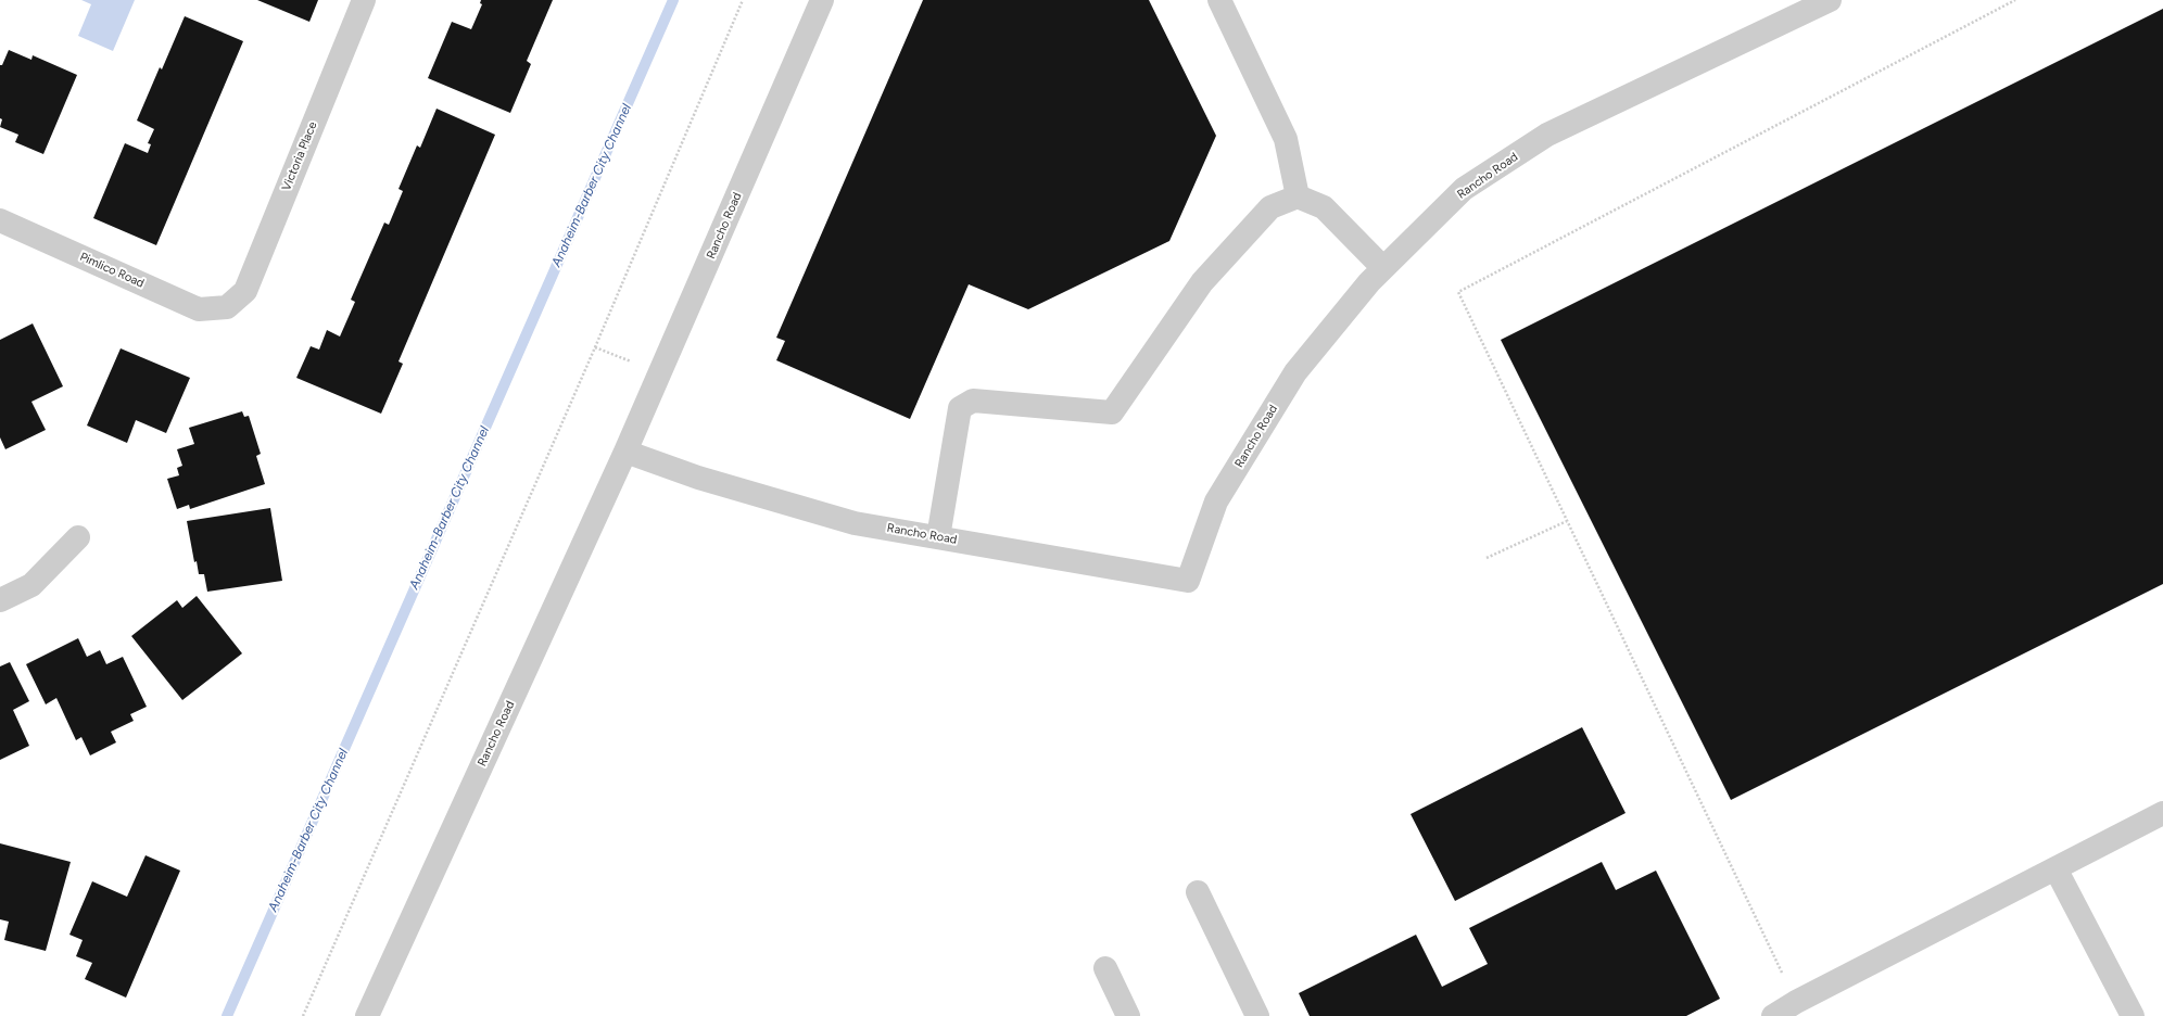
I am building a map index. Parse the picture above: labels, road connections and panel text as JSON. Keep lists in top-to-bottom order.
{
  "streets": {
    "street": ["Victoria Place", "Rancho Road", "Pimlico Road"]
  },
  "crossings": [
    ["Victoria Place", "Pimlico Road"]
  ],
  "water": ["Anaheim-Barber City Channel"]
}
